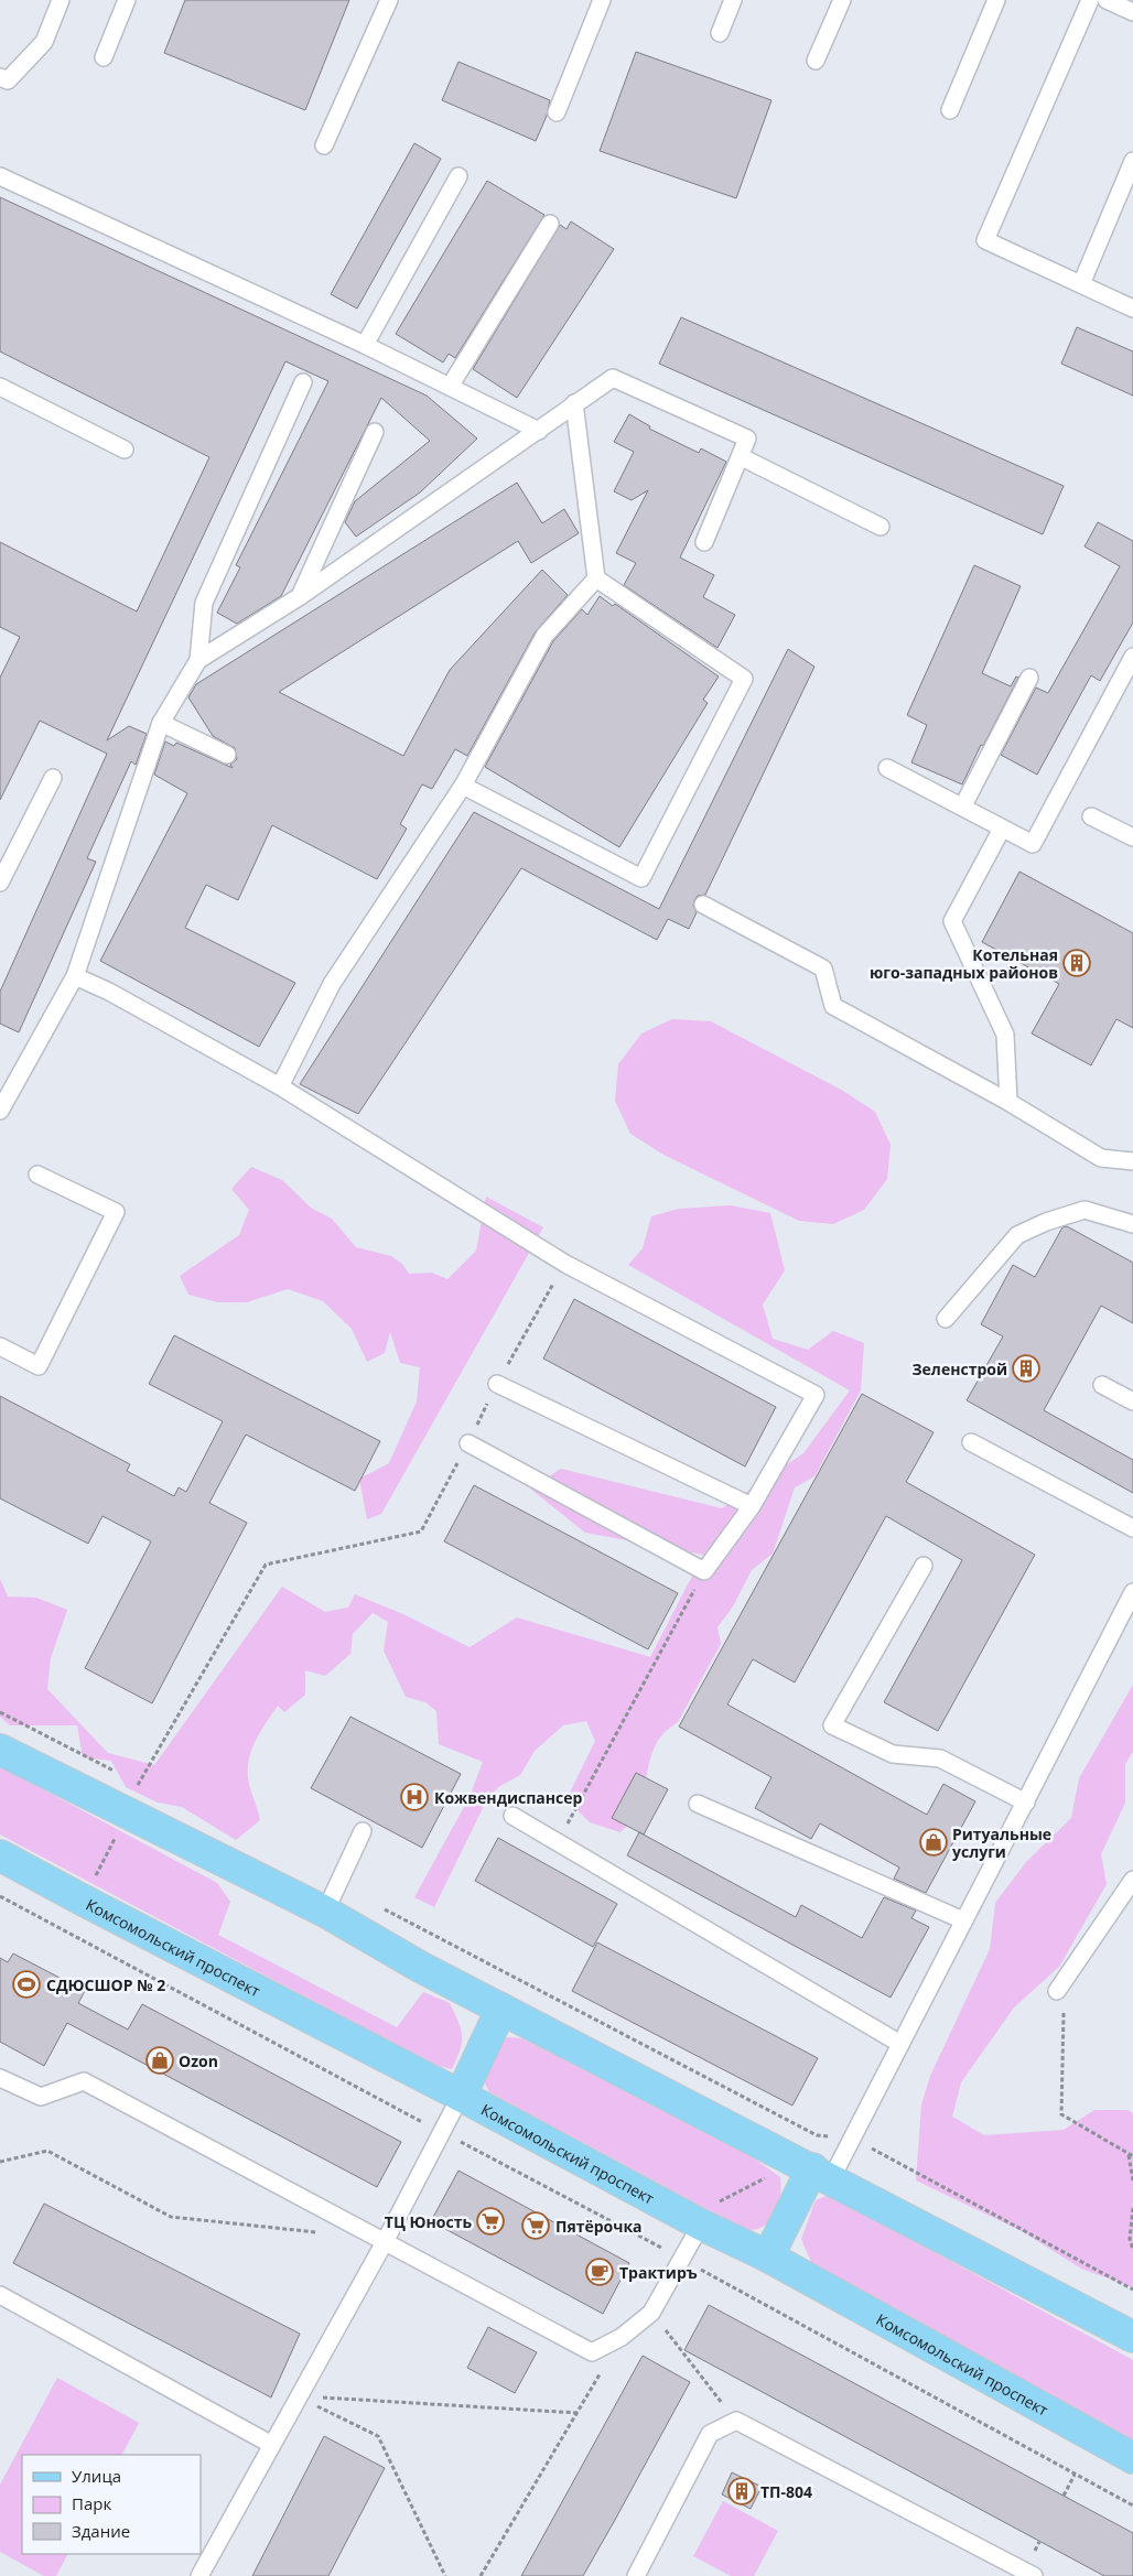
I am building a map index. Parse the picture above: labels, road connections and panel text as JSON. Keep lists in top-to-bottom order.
{
  "streets": {
    "main road": ["Комсомольский проспект"]
  },
  "places": {
    "building": ["Котельная юго-западных районов", "Зеленстрой", "ТП-804"],
    "hospital": ["Кожвендиспансер"],
    "shop": ["Ритуальные услуги", "Ozon"],
    "sports": ["СДЮСШОР № 2"],
    "supermarket": ["ТЦ Юность", "Пятёрочка"],
    "cafe": ["Трактиръ"]
  },
  "legend": ["Улица", "Парк", "Здание"]
}
